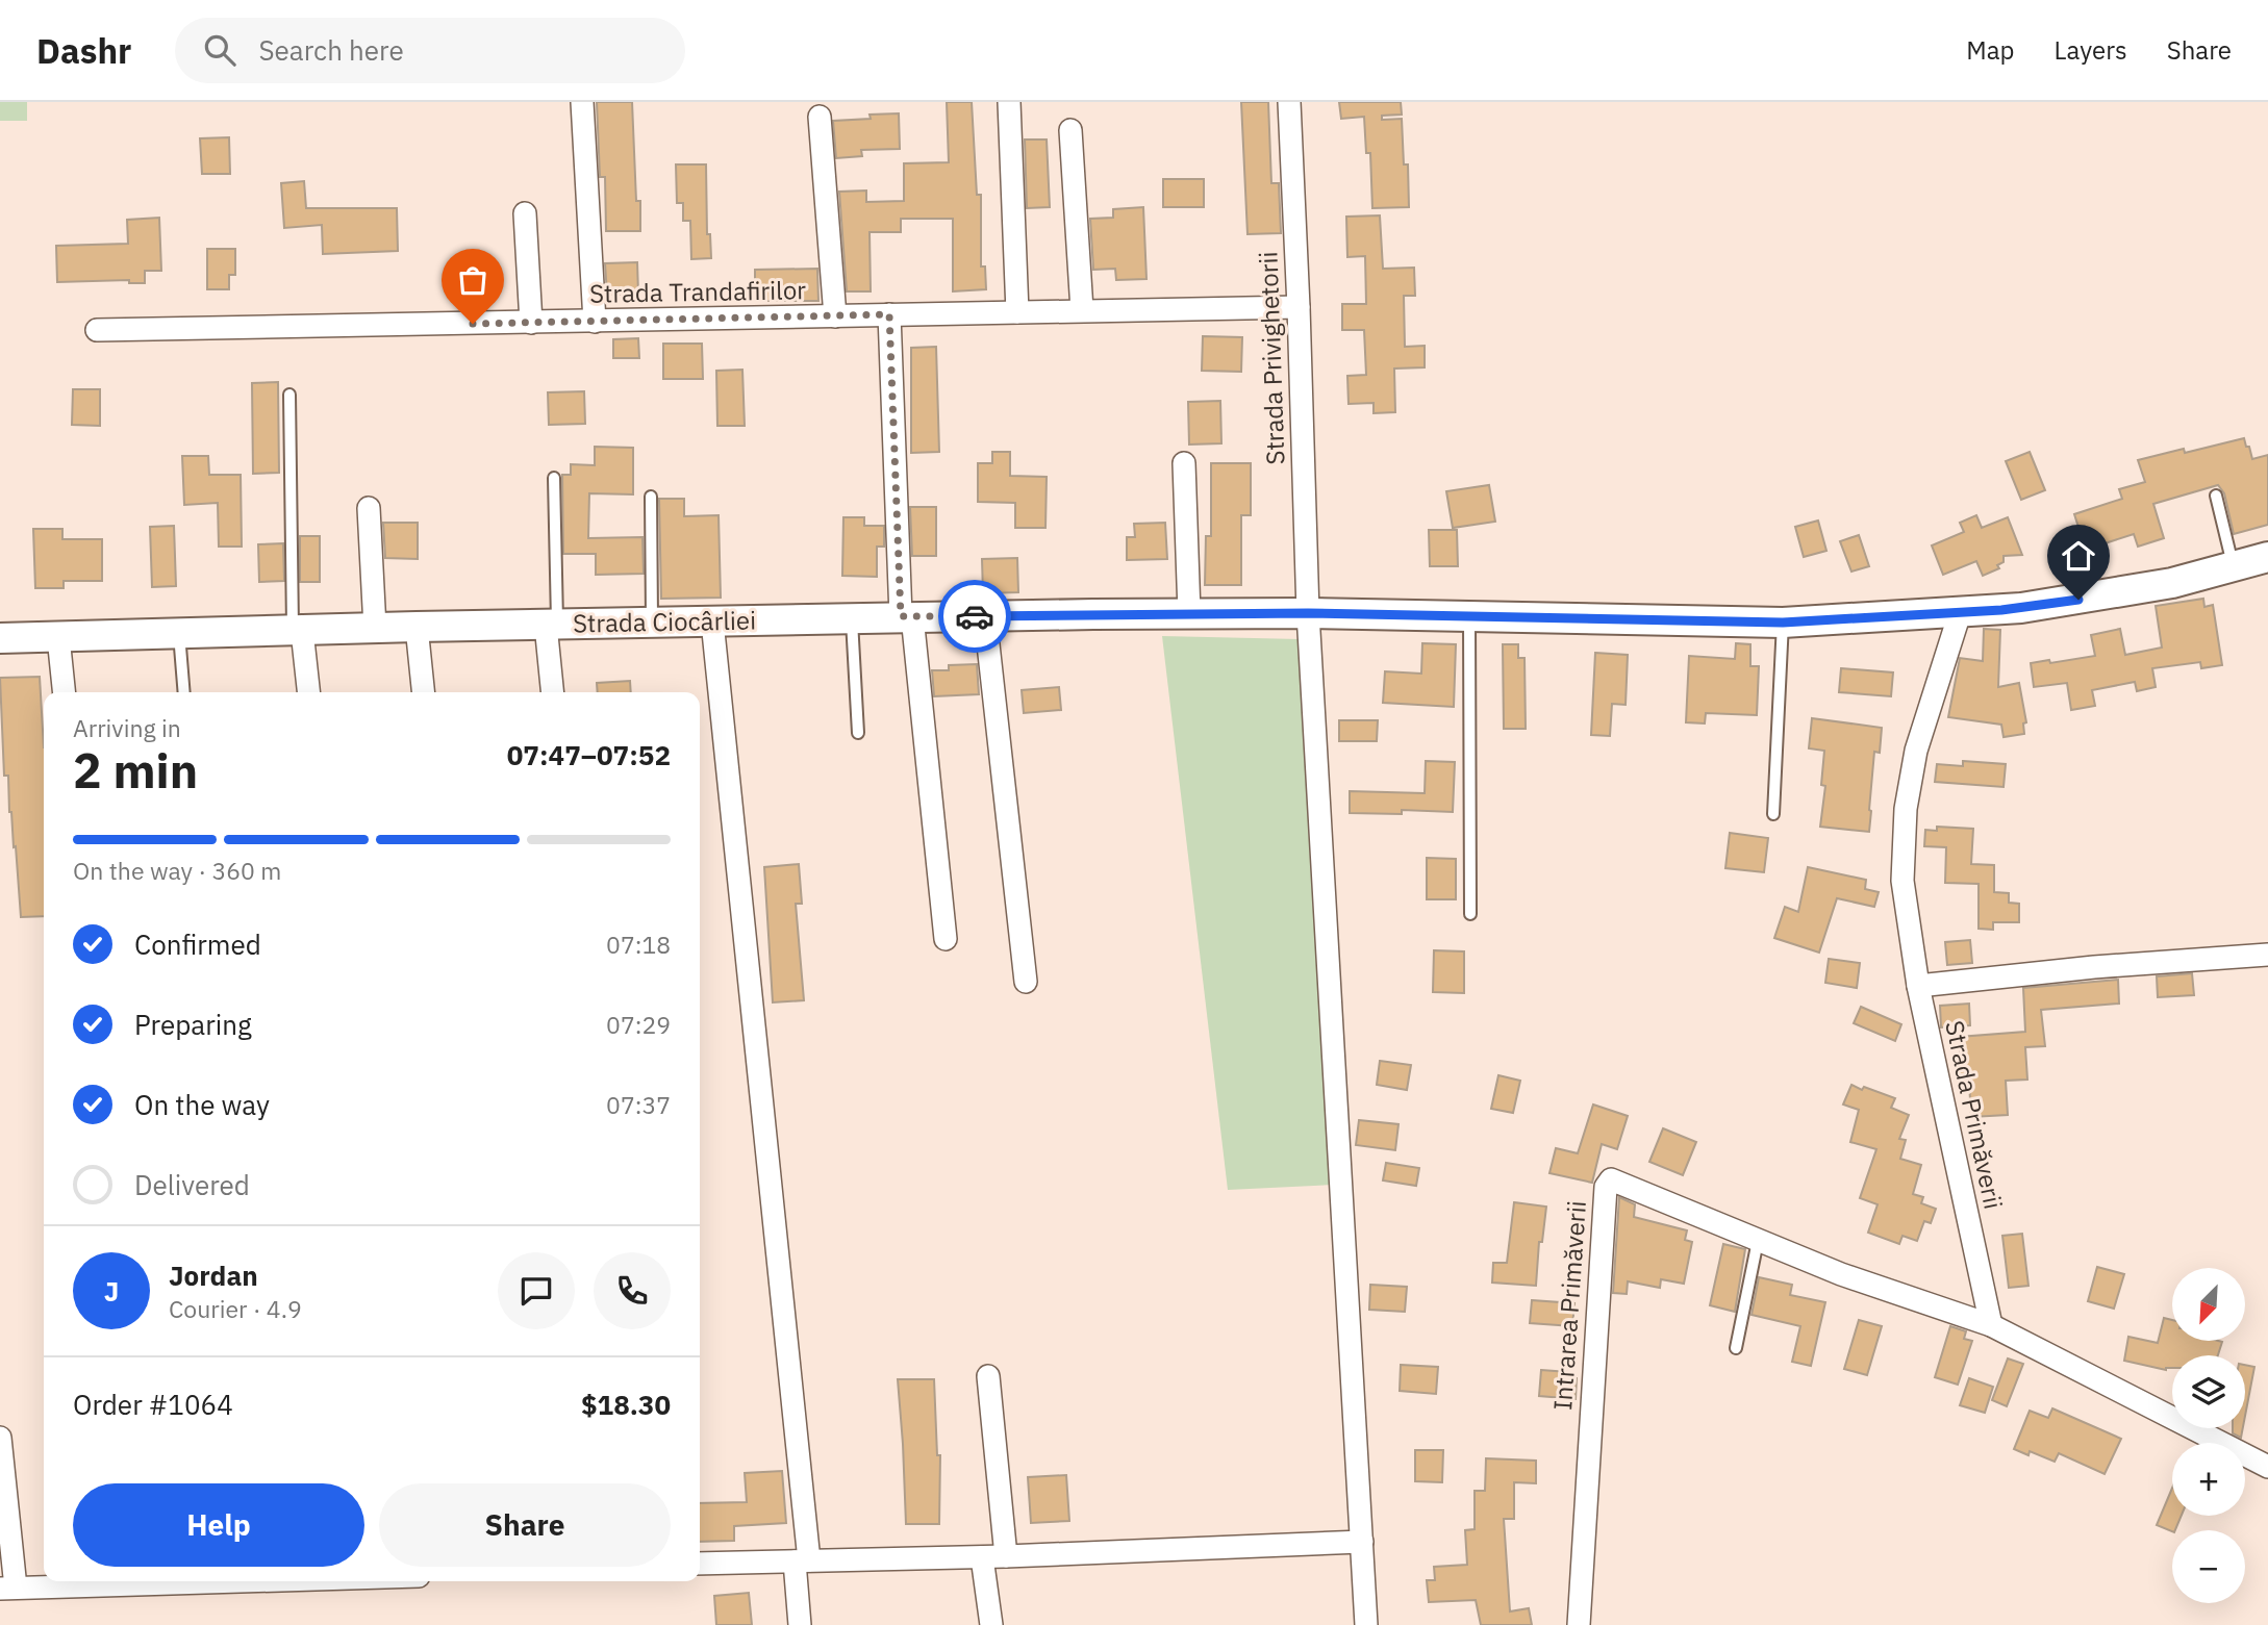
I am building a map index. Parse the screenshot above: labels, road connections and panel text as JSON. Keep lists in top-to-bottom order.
{
  "streets": {
    "street": [
      "Strada Trandafirilor",
      "Strada Privighetorii",
      "Strada Ciocârliei",
      "Strada Primăverii",
      "Intrarea Primăverii"
    ]
  },
  "crossings": [
    ["Strada Trandafirilor", "Strada Privighetorii"],
    ["Strada Privighetorii", "Strada Ciocârliei"],
    ["Strada Ciocârliei", "Strada Primăverii"],
    ["Strada Primăverii", "Intrarea Primăverii"]
  ],
  "north": "bottom left",
  "page": {
    "header": "Dashr",
    "search": "Search here",
    "nav": ["Map", "Layers", "Share"],
    "heading": ["2 min", "Arriving in", "07:47–07:52"],
    "panel": [
      "Jordan",
      "Courier · 4.9",
      "Order #1064",
      "$18.30"
    ],
    "bar": "On the way · 360 m",
    "list": [
      ["Confirmed", "07:18"],
      ["Preparing", "07:29"],
      ["On the way", "07:37"],
      "Delivered"
    ],
    "round": "J",
    "map_buttons": ["+", "−"],
    "buttons": ["Help", "Share"]
  }
}
